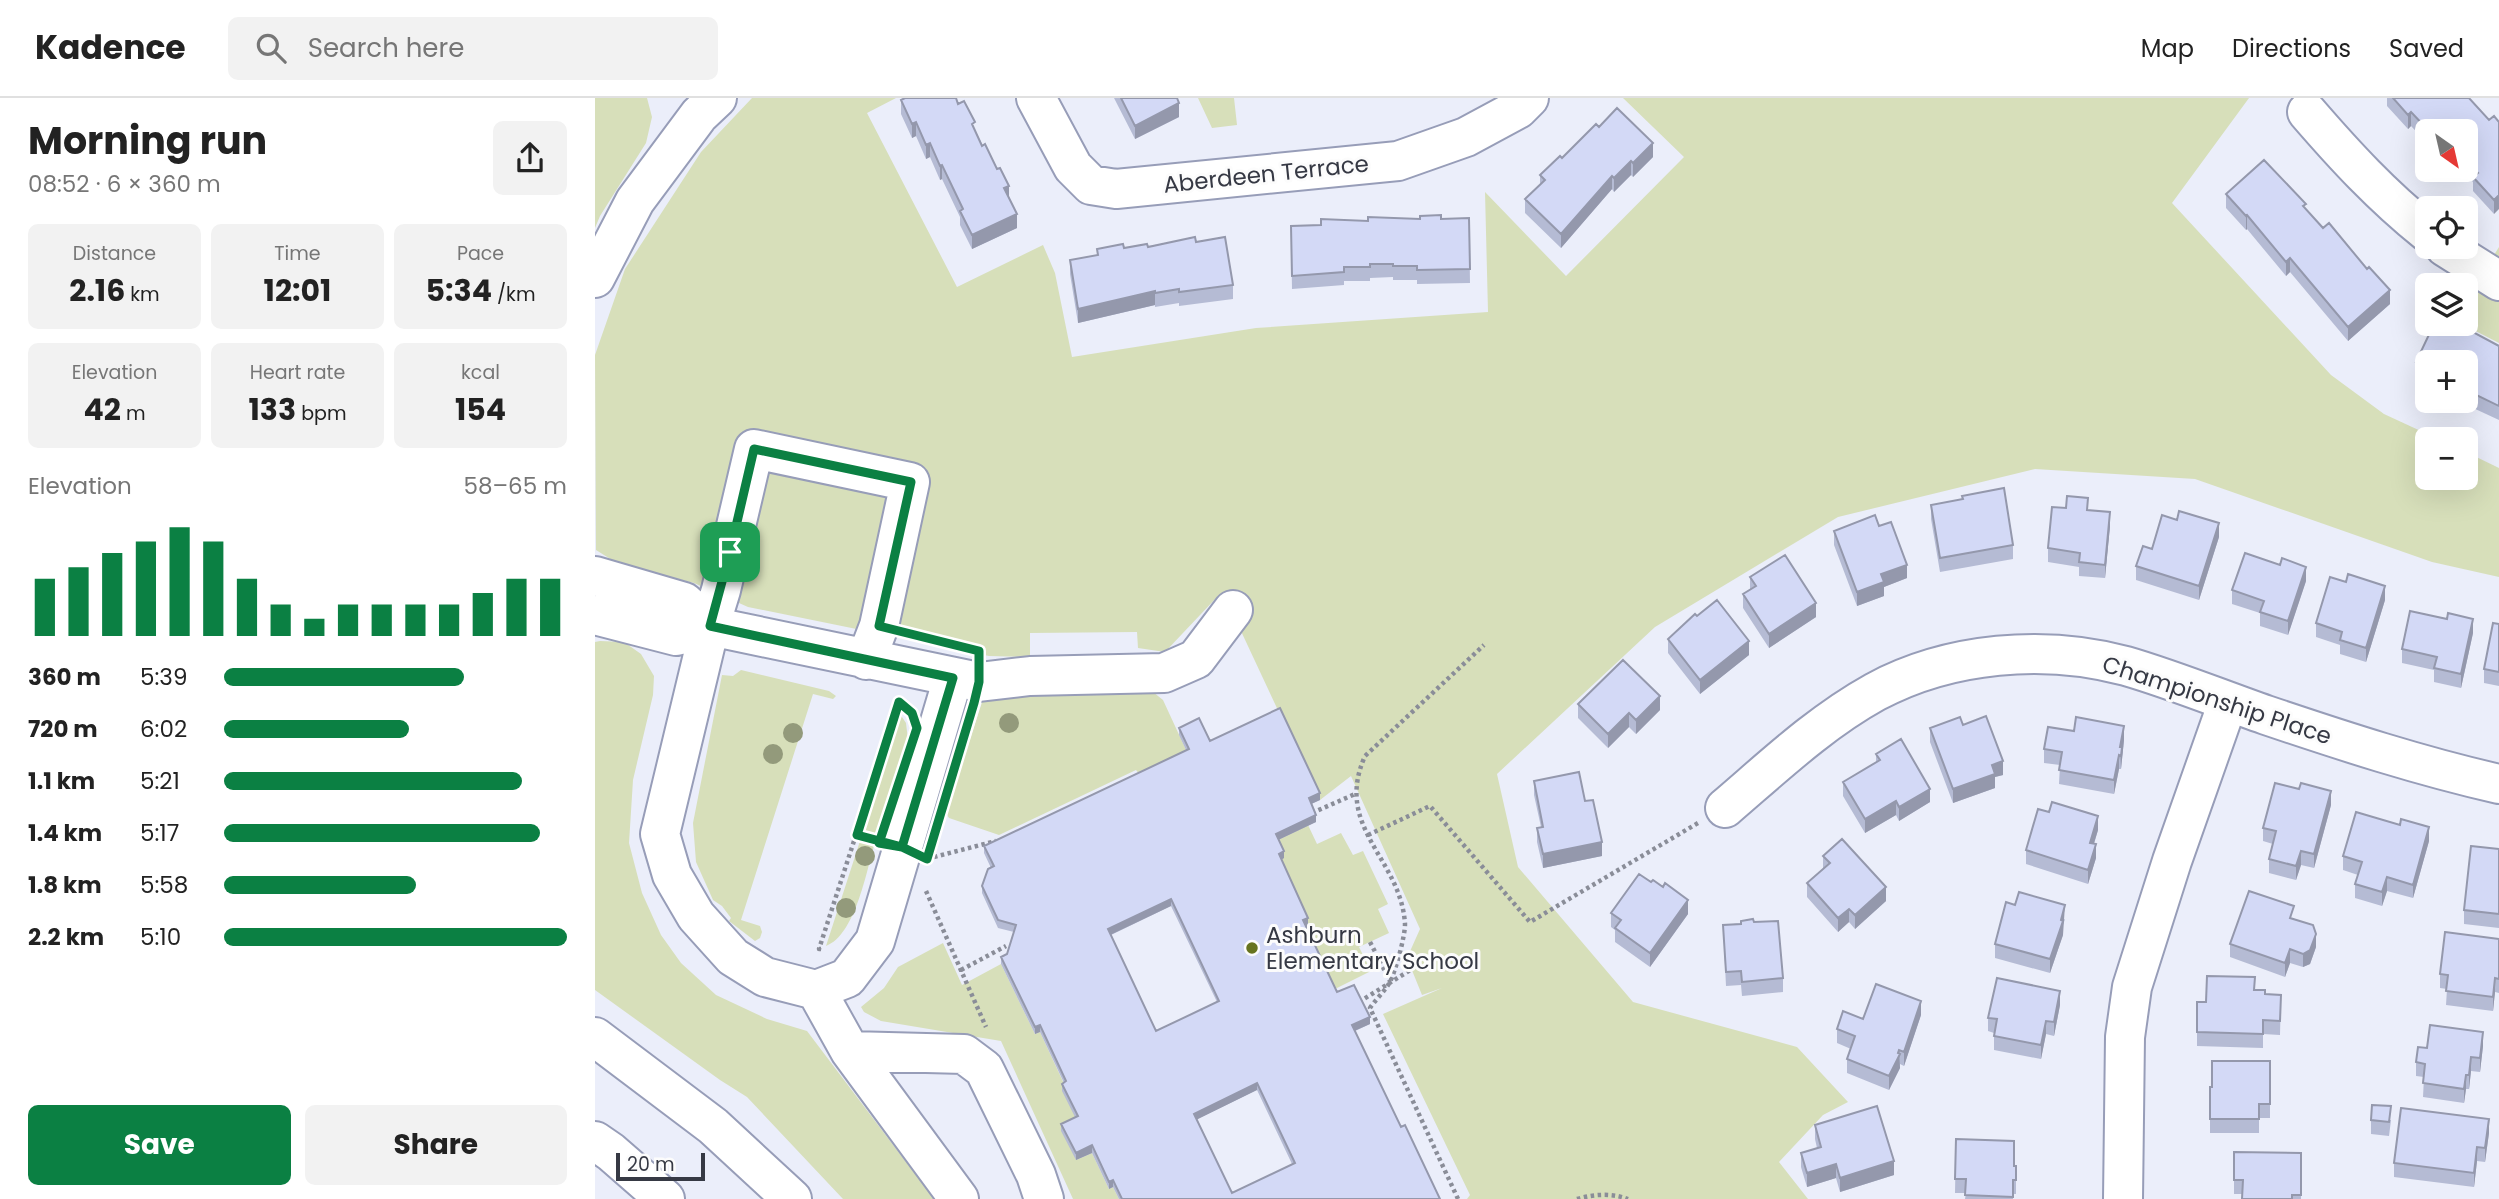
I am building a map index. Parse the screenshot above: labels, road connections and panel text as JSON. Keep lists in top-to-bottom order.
{
  "streets": {
    "street": ["Aberdeen Terrace", "Championship Place"]
  },
  "places": ["Ashburn Elementary School"],
  "scale_bar": "20 m",
  "north": "bottom right",
  "page": {
    "header": "Kadence",
    "search": "Search here",
    "nav": ["Map", "Directions", "Saved"],
    "heading": ["Morning run", "08:52 · 6 × 360 m"],
    "map_buttons": ["+", "−"],
    "stats": [
      ["Distance", "2.16 km"],
      ["Time", "12:01"],
      ["Pace", "5:34 /km"],
      ["Elevation", "42 m"],
      ["Heart rate", "133 bpm"],
      ["kcal", "154"]
    ],
    "chart": ["Elevation", "58–65 m"],
    "list": [
      {
        "name": "360 m",
        "note": "5:39"
      },
      {
        "name": "720 m",
        "note": "6:02"
      },
      {
        "name": "1.1 km",
        "note": "5:21"
      },
      {
        "name": "1.4 km",
        "note": "5:17"
      },
      {
        "name": "1.8 km",
        "note": "5:58"
      },
      {
        "name": "2.2 km",
        "note": "5:10"
      }
    ],
    "buttons": ["Save", "Share"],
    "scale": "20 m"
  }
}
